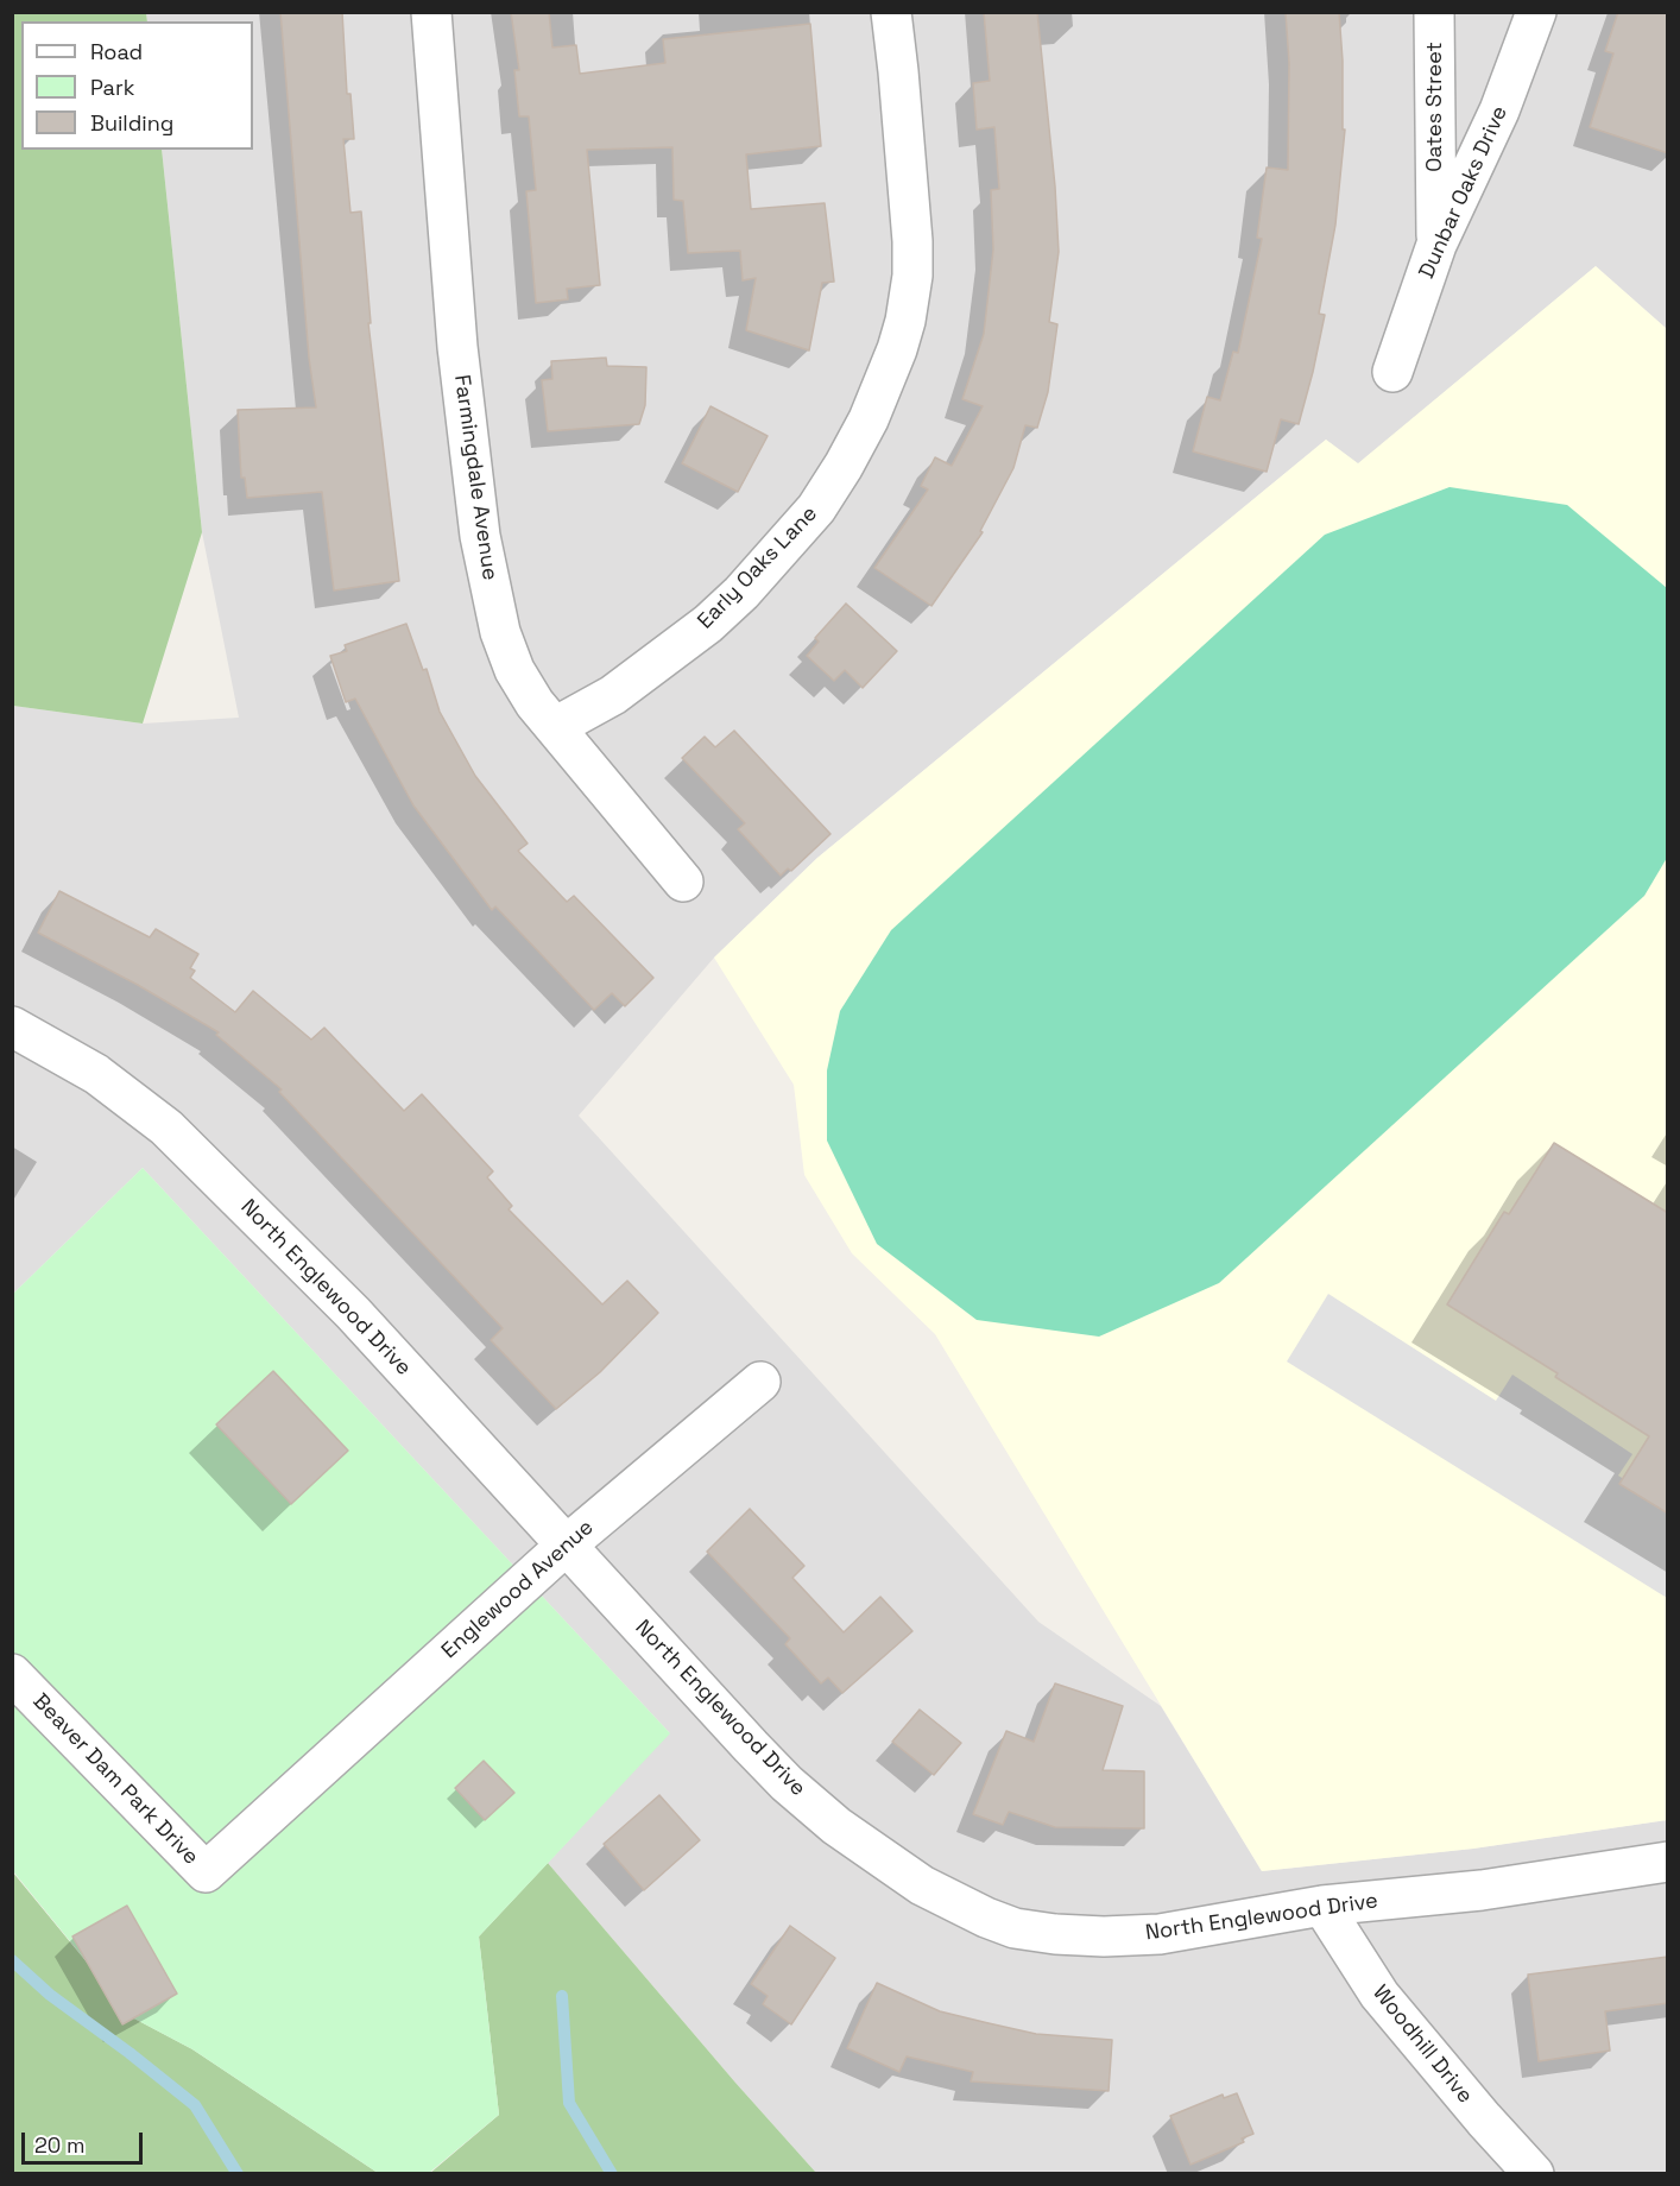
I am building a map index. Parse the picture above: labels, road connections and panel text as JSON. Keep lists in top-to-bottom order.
{
  "streets": {
    "street": [
      "Oates Street",
      "Dunbar Oaks Drive",
      "Farmingdale Avenue",
      "Early Oaks Lane",
      "North Englewood Drive",
      "Englewood Avenue",
      "Beaver Dam Park Drive",
      "Woodhill Drive"
    ]
  },
  "crossings": [
    ["Oates Street", "Dunbar Oaks Drive"],
    ["Farmingdale Avenue", "Early Oaks Lane"],
    ["North Englewood Drive", "Englewood Avenue"],
    ["North Englewood Drive", "Woodhill Drive"],
    ["Englewood Avenue", "Beaver Dam Park Drive"]
  ],
  "legend": ["Road", "Park", "Building"],
  "scale_bar": "20 m"
}
